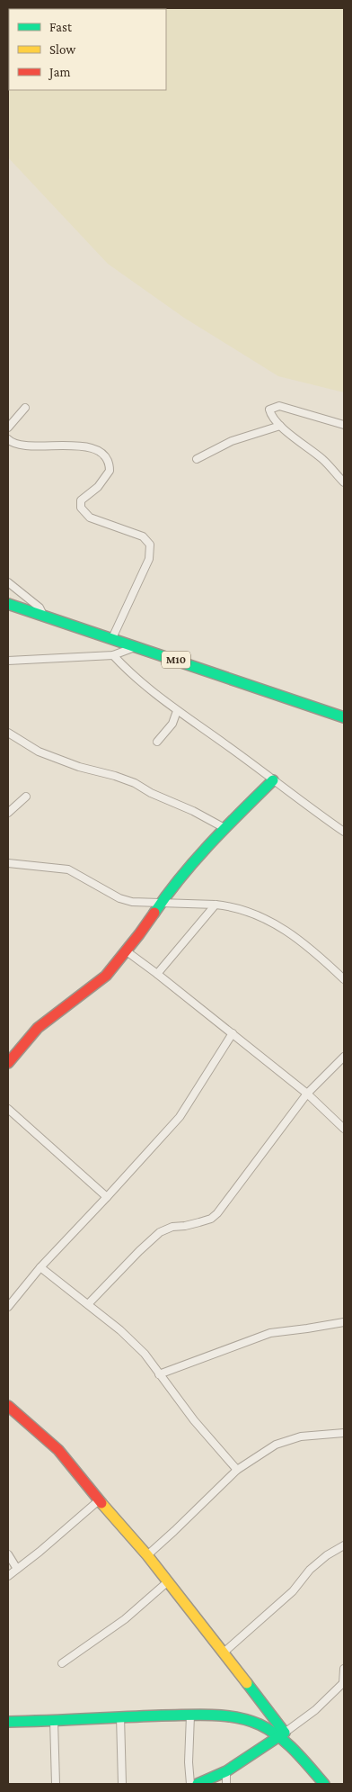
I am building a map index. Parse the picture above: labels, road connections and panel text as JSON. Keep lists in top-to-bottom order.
{
  "streets": {
    "street": ["M10"]
  },
  "legend": ["Fast", "Slow", "Jam"]
}
